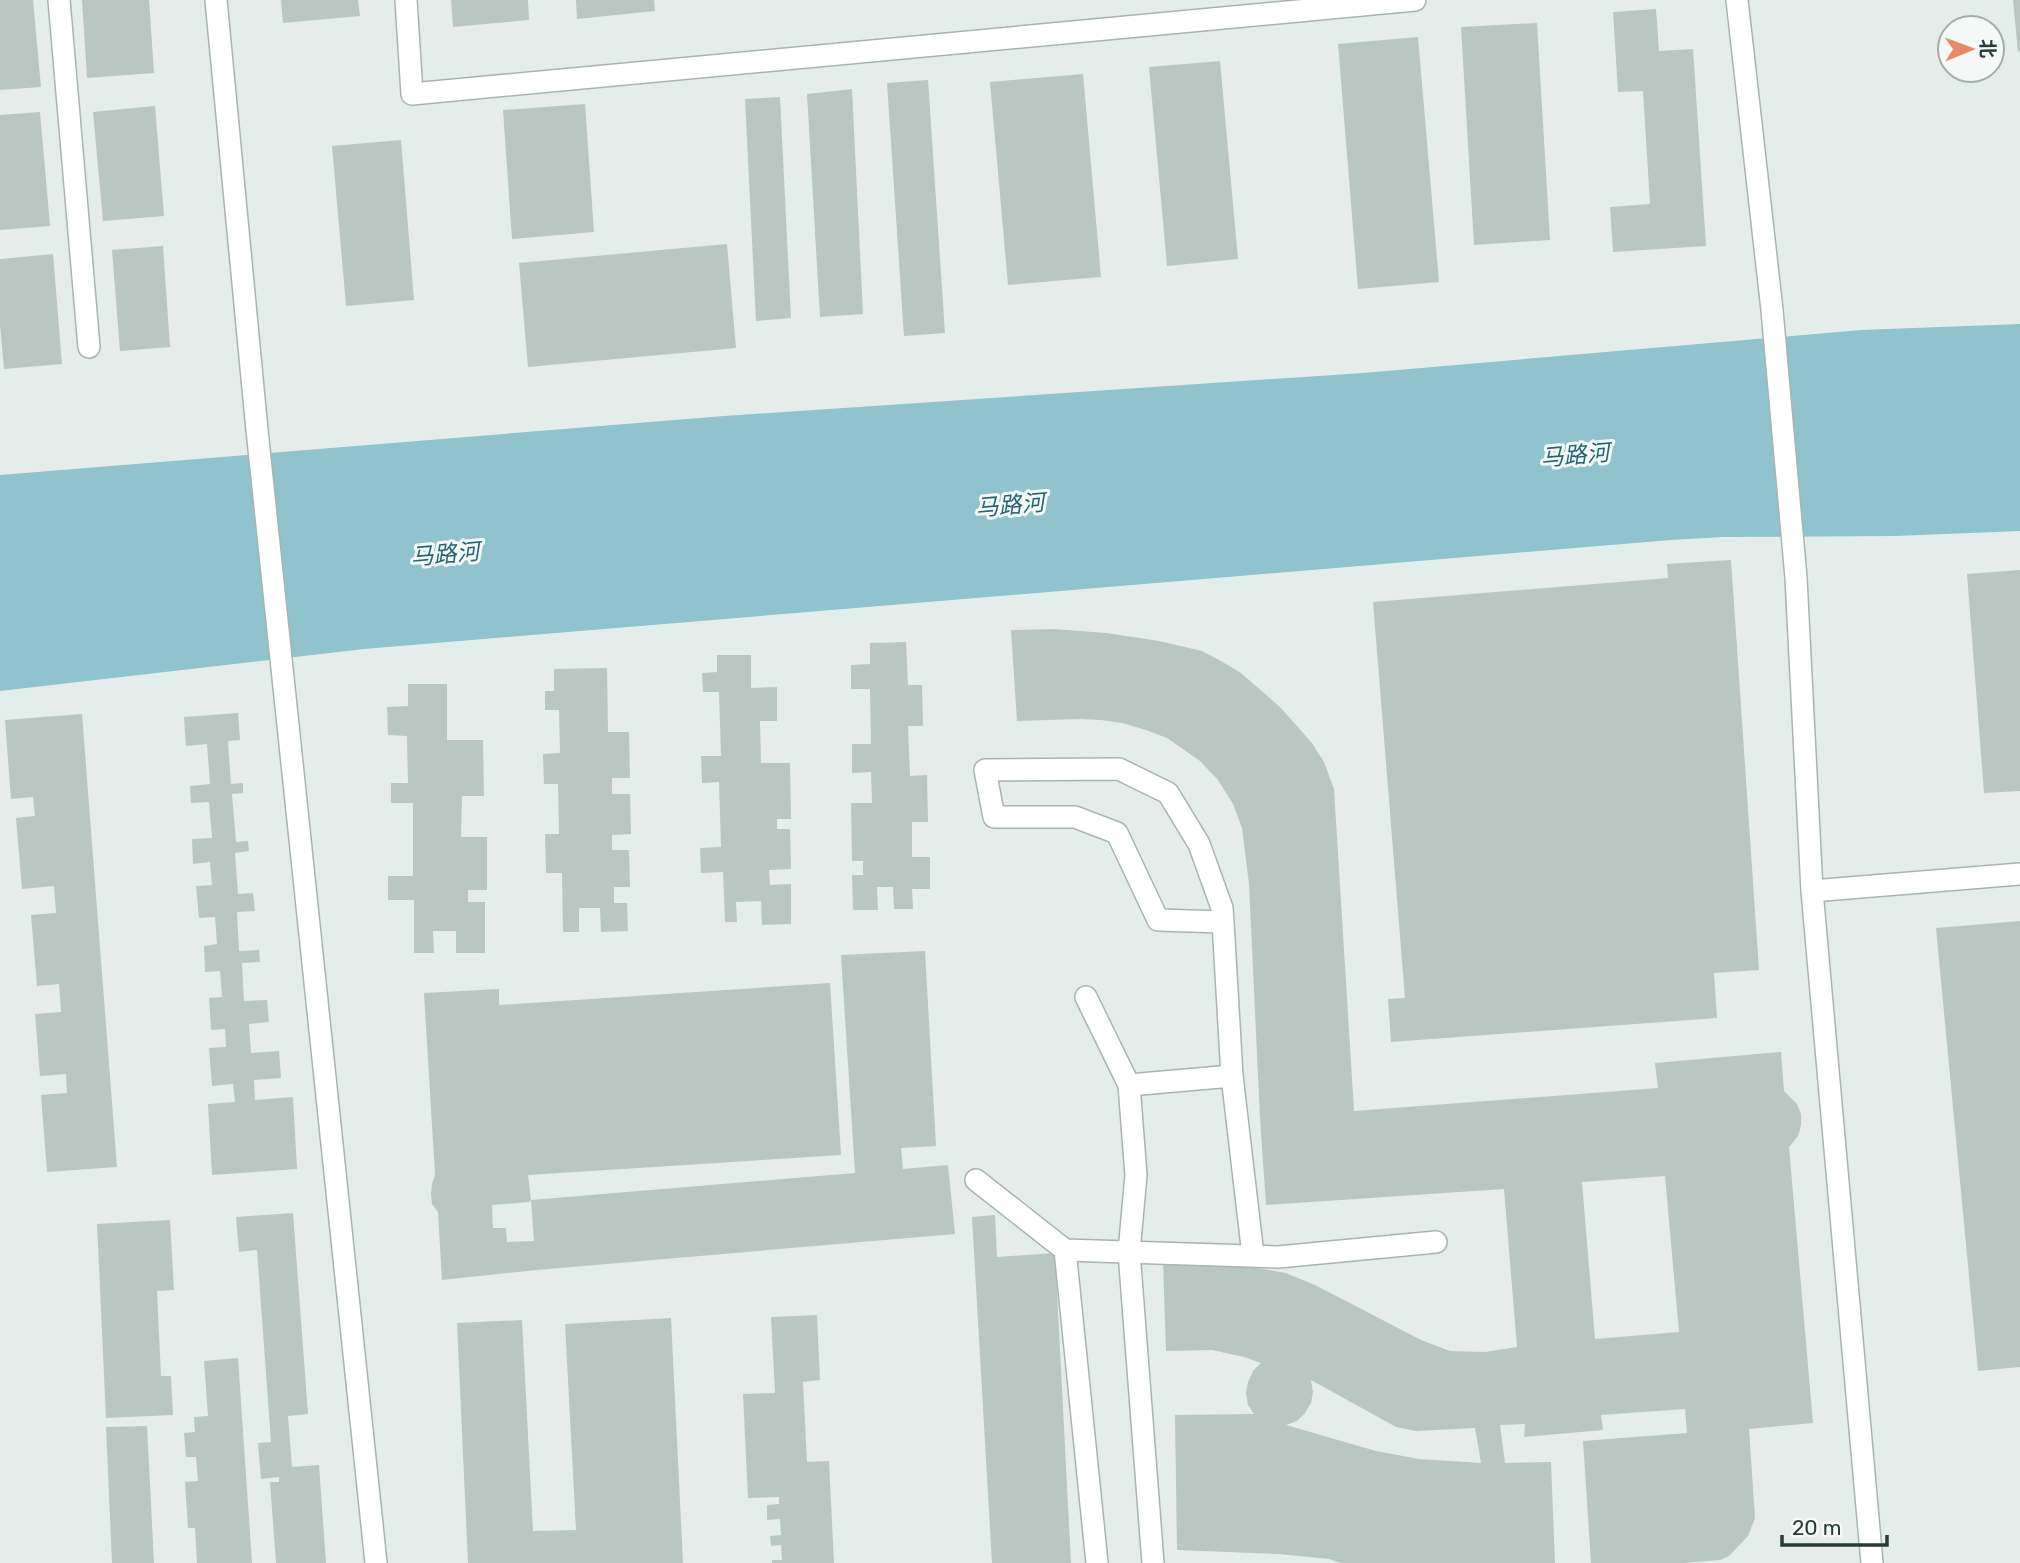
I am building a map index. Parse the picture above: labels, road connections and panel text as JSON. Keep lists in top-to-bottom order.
{
  "water": ["马路河"],
  "scale_bar": "20 m",
  "north": "right"
}
